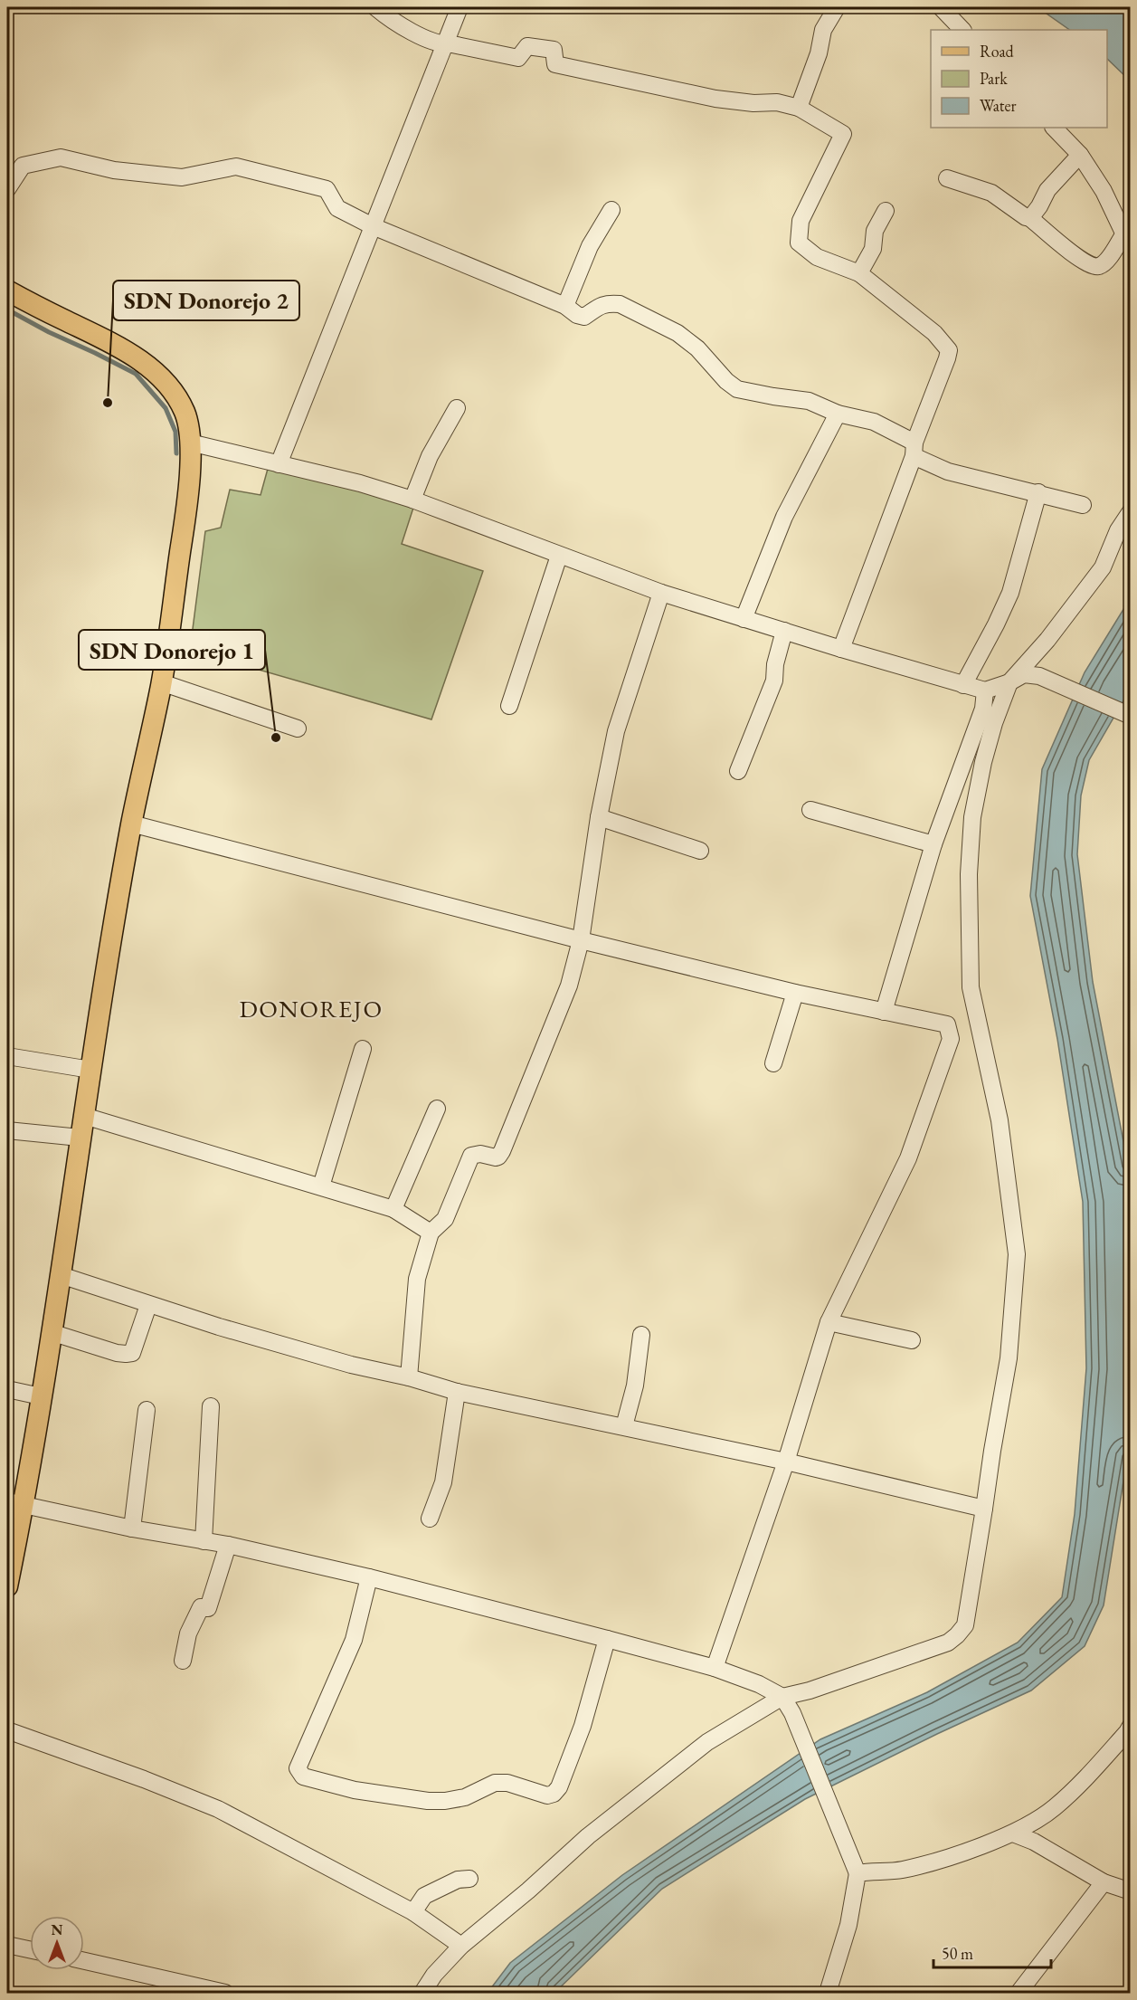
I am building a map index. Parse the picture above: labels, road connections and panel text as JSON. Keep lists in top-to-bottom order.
{
  "districts": ["DONOREJO"],
  "places": ["SDN Donorejo 2", "SDN Donorejo 1"],
  "legend": ["Road", "Park", "Water"],
  "scale_bar": "50 m",
  "north": "top"
}
